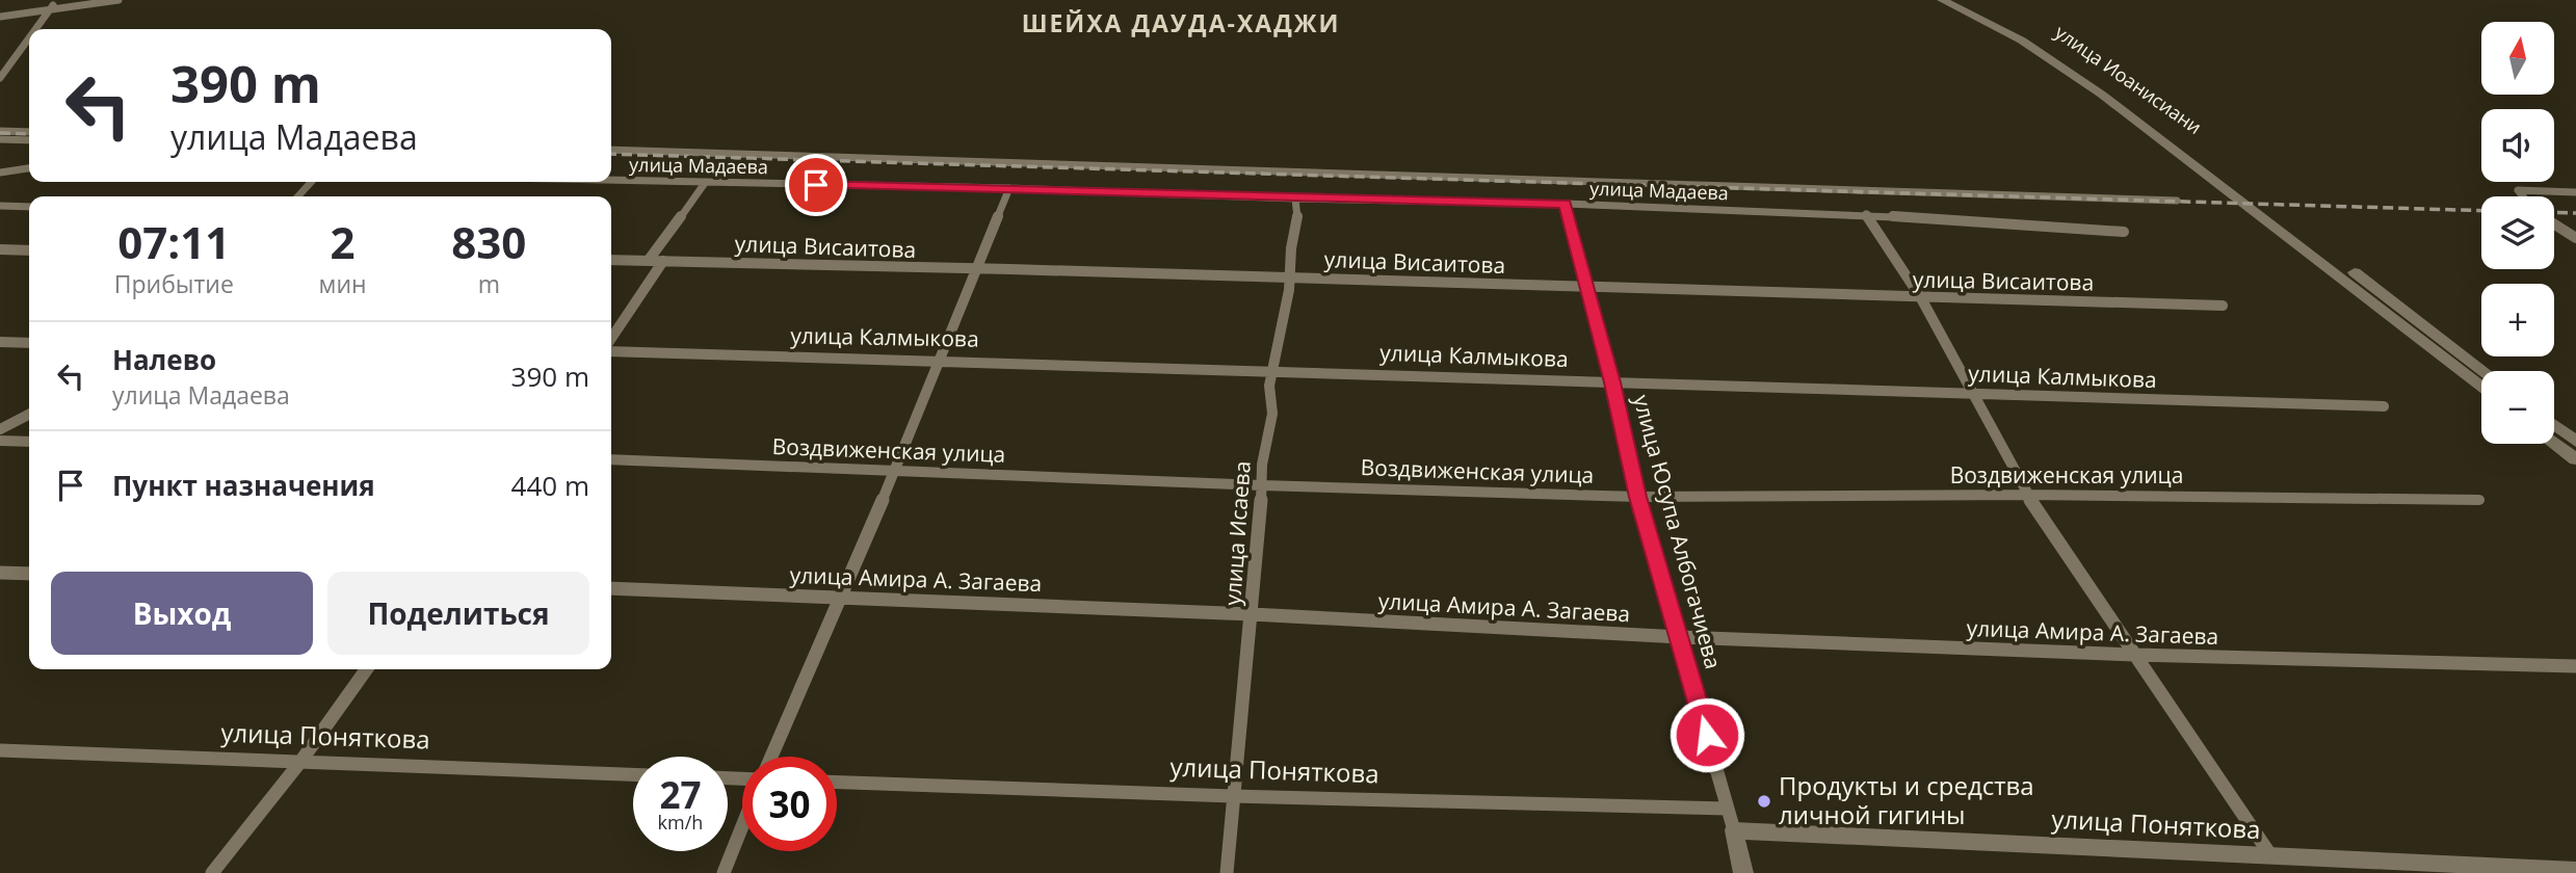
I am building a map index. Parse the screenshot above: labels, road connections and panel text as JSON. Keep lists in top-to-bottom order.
{
  "streets": {
    "main road": ["улица Иоанисиани"],
    "street": [
      "улица Мадаева",
      "улица Висаитова",
      "улица Калмыкова",
      "Воздвиженская улица",
      "улица Юсупа Албогачиева",
      "улица Исаева",
      "улица Амира А. Загаева",
      "улица Поняткова"
    ]
  },
  "crossings": [
    ["улица Мадаева", "улица Юсупа Албогачиева"],
    ["улица Мадаева", "улица Исаева"],
    ["улица Висаитова", "улица Юсупа Албогачиева"],
    ["улица Висаитова", "улица Исаева"],
    ["улица Калмыкова", "улица Юсупа Албогачиева"],
    ["улица Калмыкова", "улица Исаева"],
    ["Воздвиженская улица", "улица Юсупа Албогачиева"],
    ["Воздвиженская улица", "улица Исаева"],
    ["улица Юсупа Албогачиева", "улица Амира А. Загаева"],
    ["улица Юсупа Албогачиева", "улица Поняткова"],
    ["улица Исаева", "улица Амира А. Загаева"],
    ["улица Исаева", "улица Поняткова"]
  ],
  "districts": ["ШЕЙХА ДАУДА-ХАДЖИ"],
  "places": ["Продукты и средства личной гигины"],
  "north": "top",
  "page": {
    "map_buttons": ["+", "−"],
    "turn": ["390 m", "улица Мадаева"],
    "eta": [
      "07:11",
      "Прибытие",
      "2",
      "мин",
      "830",
      "m"
    ],
    "list": [
      {
        "name": "Налево",
        "note": "улица Мадаева",
        "value": "390 m"
      },
      {
        "name": "Пункт назначения",
        "value": "440 m"
      }
    ],
    "buttons": ["Выход", "Поделиться"],
    "speed": "27 km/h",
    "limit": "30"
  }
}
